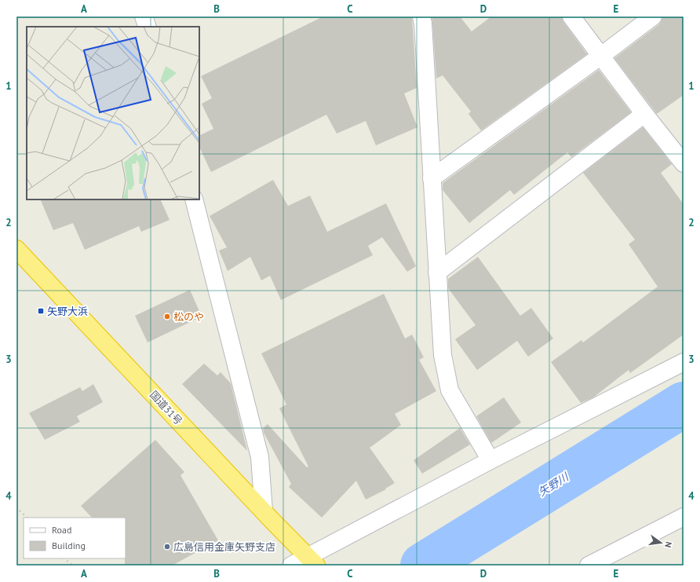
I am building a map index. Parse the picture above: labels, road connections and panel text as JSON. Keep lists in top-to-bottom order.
{
  "streets": {
    "highway": ["国道31号"]
  },
  "water": ["矢野川"],
  "places": {
    "transit": ["矢野大浜"],
    "other": ["松のや", "広島信用金庫矢野支店"]
  },
  "legend": ["Road", "Building"],
  "north": "right",
  "grid": {
    "columns": [
      "A",
      "B",
      "C",
      "D",
      "E"
    ],
    "rows": [
      "1",
      "2",
      "3",
      "4"
    ]
  }
}
